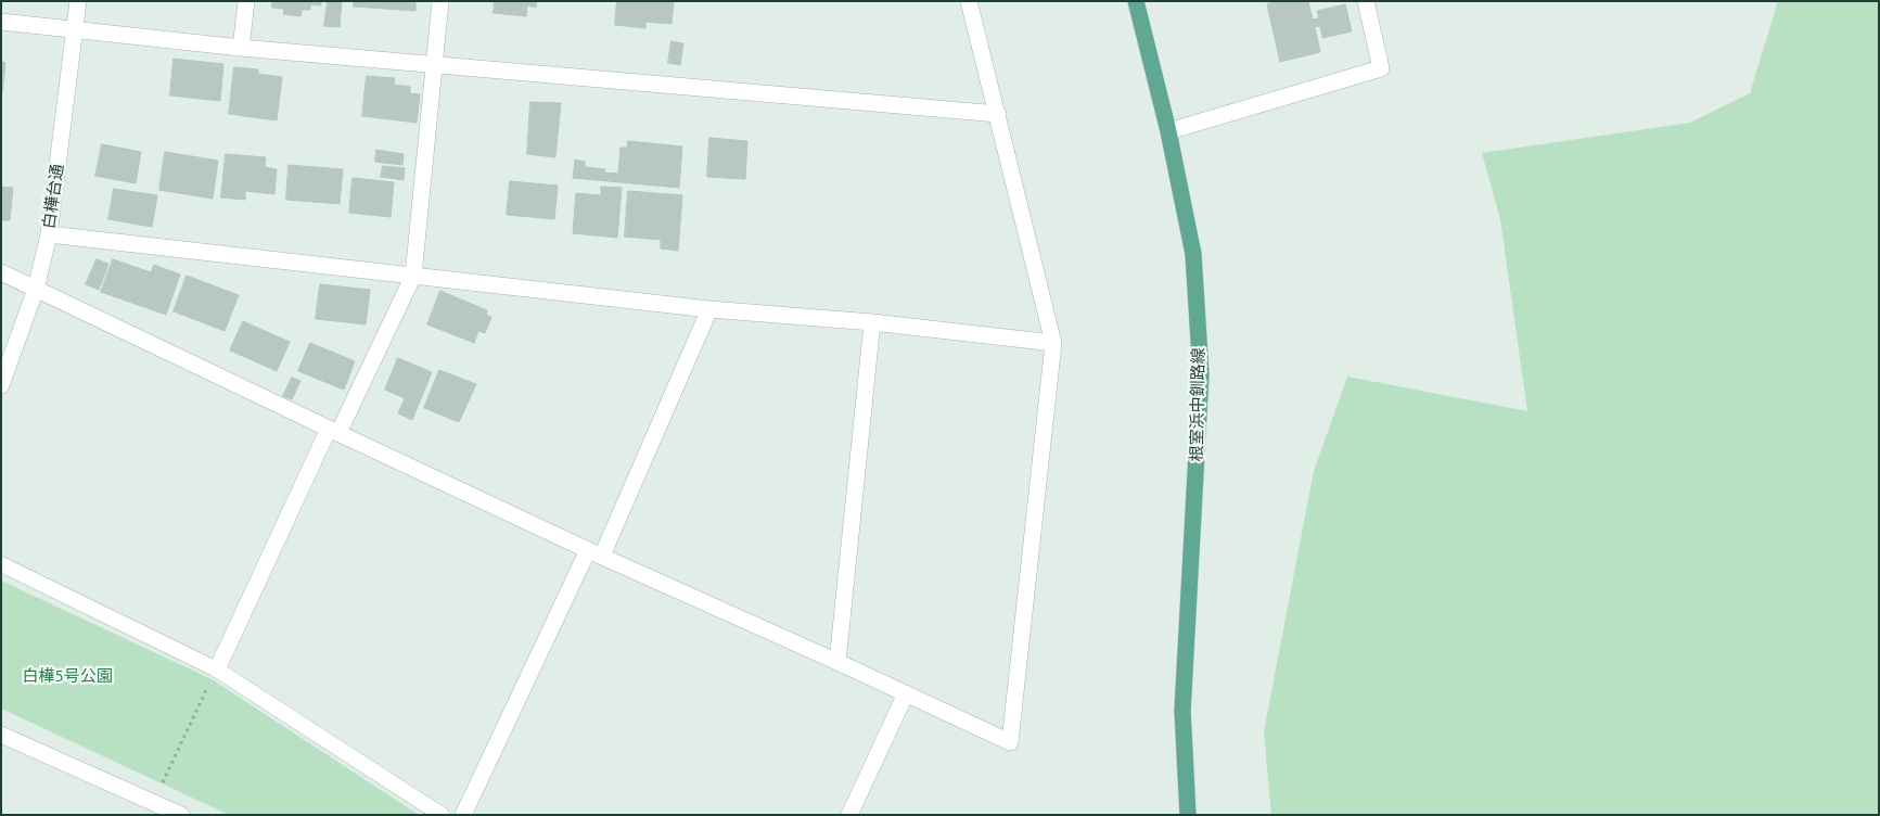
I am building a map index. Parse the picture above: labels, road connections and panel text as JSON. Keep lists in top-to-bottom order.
{
  "streets": {
    "main road": ["根室浜中釧路線"],
    "street": ["白樺台通"]
  },
  "parks": ["白樺5号公園"]
}
